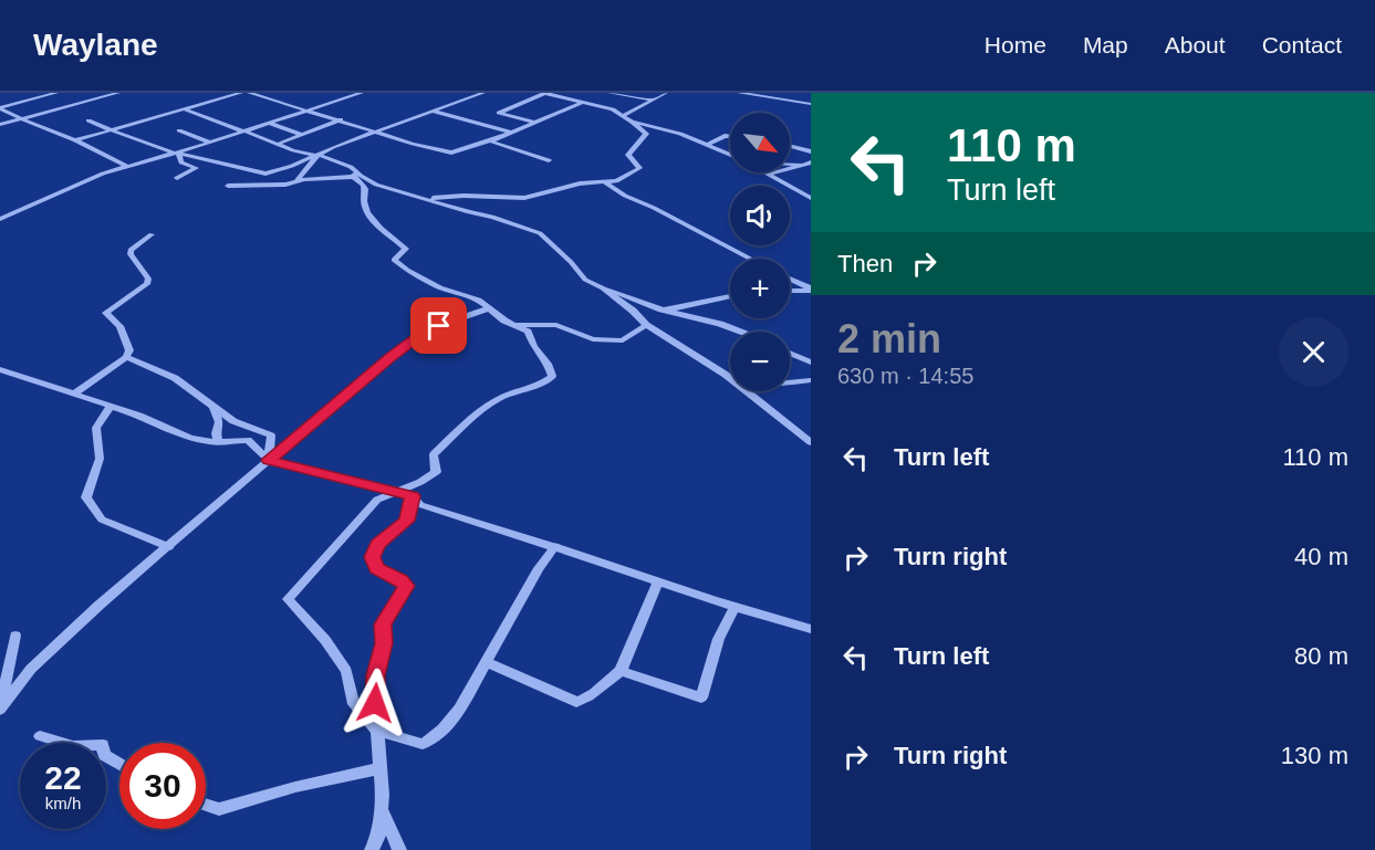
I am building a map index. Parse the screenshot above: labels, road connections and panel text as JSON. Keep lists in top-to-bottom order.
{
  "north": "bottom right",
  "page": {
    "header": "Waylane",
    "nav": [
      "Home",
      "Map",
      "About",
      "Contact"
    ],
    "turn": ["110 m", "Turn left"],
    "map_buttons": ["+", "−"],
    "then": "Then",
    "heading": ["2 min", "630 m · 14:55"],
    "list": [
      {
        "name": "Turn left",
        "value": "110 m"
      },
      {
        "name": "Turn right",
        "value": "40 m"
      },
      {
        "name": "Turn left",
        "value": "80 m"
      },
      {
        "name": "Turn right",
        "value": "130 m"
      }
    ],
    "speed": "22 km/h",
    "limit": "30"
  }
}
